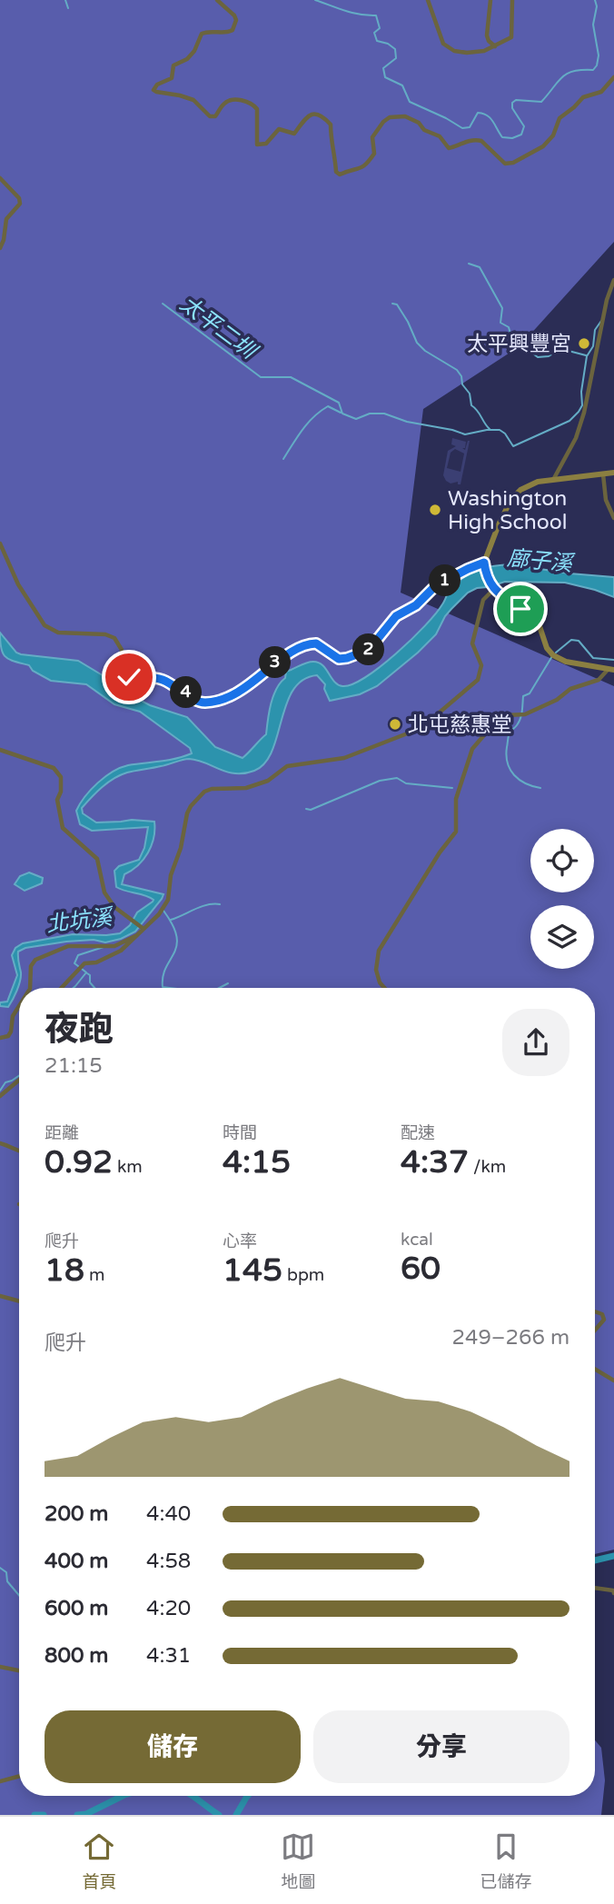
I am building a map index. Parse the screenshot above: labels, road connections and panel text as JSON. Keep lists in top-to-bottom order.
{
  "water": ["太平二圳", "廍子溪", "北坑溪"],
  "places": ["太平興豐宮", "Washington High School", "北屯慈惠堂"],
  "page": {
    "pins": [
      "1",
      "2",
      "3",
      "4"
    ],
    "heading": ["夜跑", "21:15"],
    "stats": [
      ["距離", "0.92 km"],
      ["時間", "4:15"],
      ["配速", "4:37 /km"],
      ["爬升", "18 m"],
      ["心率", "145 bpm"],
      ["kcal", "60"]
    ],
    "chart": ["爬升", "249–266 m"],
    "list": [
      {
        "name": "200 m",
        "note": "4:40"
      },
      {
        "name": "400 m",
        "note": "4:58"
      },
      {
        "name": "600 m",
        "note": "4:20"
      },
      {
        "name": "800 m",
        "note": "4:31"
      }
    ],
    "buttons": ["儲存", "分享"],
    "tabs": ["首頁", "地圖", "已儲存"]
  }
}
